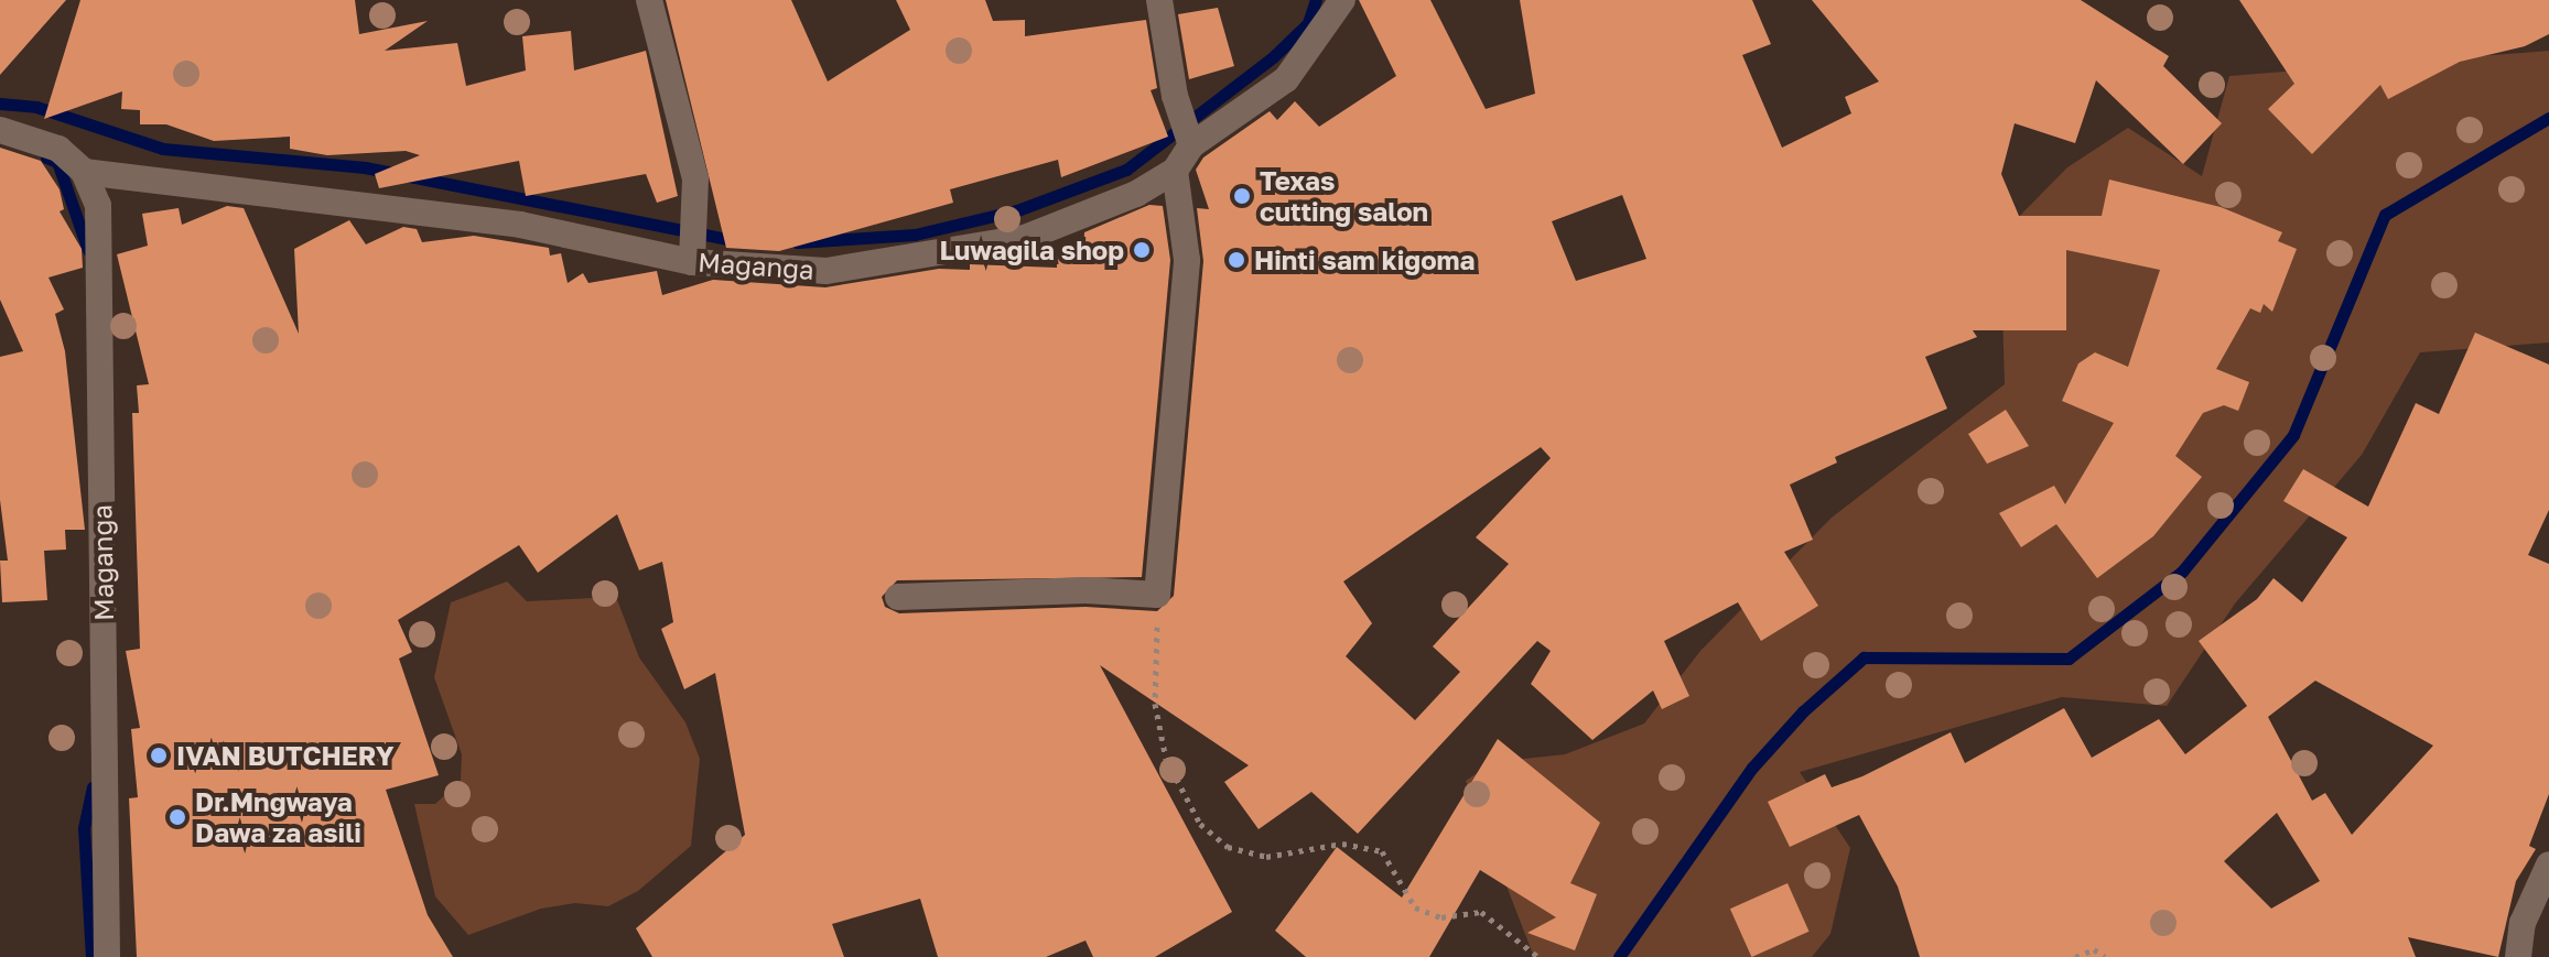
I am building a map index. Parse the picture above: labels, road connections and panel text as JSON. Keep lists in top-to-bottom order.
{
  "streets": {
    "street": ["Maganga"]
  },
  "places": [
    "Texas cutting salon",
    "Luwagila shop",
    "Hinti sam kigoma",
    "IVAN BUTCHERY",
    "Dr.Mngwaya Dawa za asili"
  ]
}
